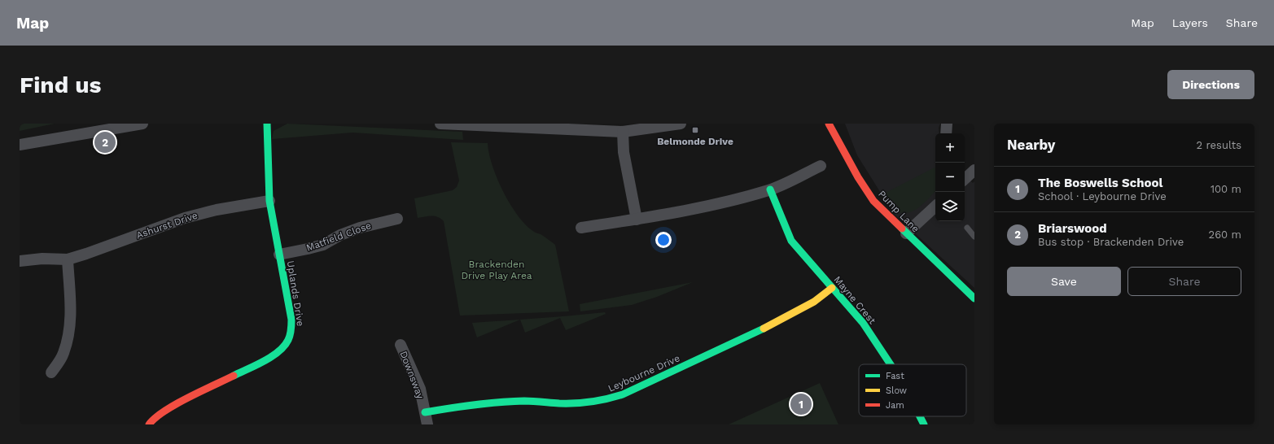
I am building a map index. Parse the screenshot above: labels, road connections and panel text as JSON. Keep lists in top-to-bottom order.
{
  "streets": {
    "street": [
      "Pump Lane",
      "Ashurst Drive",
      "Matfield Close",
      "Uplands Drive",
      "Mayne Crest",
      "Leybourne Drive",
      "Downsway"
    ]
  },
  "crossings": [
    ["Ashurst Drive", "Uplands Drive"],
    ["Matfield Close", "Uplands Drive"],
    ["Mayne Crest", "Leybourne Drive"],
    ["Leybourne Drive", "Downsway"]
  ],
  "parks": ["Brackenden Drive Play Area"],
  "places": {
    "transit": ["Belmonde Drive"]
  },
  "legend": ["Fast", "Slow", "Jam"],
  "page": {
    "header": "Map",
    "nav": ["Map", "Layers", "Share"],
    "buttons": [
      "Directions",
      ["Save", "Share"]
    ],
    "title": "Find us",
    "heading": ["Nearby", "2 results"],
    "pins": ["2", "1"],
    "map_buttons": ["+", "−"],
    "list": [
      {
        "mark": "1",
        "name": "The Boswells School",
        "note": "School · Leybourne Drive",
        "value": "100 m"
      },
      {
        "mark": "2",
        "name": "Briarswood",
        "note": "Bus stop · Brackenden Drive",
        "value": "260 m"
      }
    ]
  }
}
